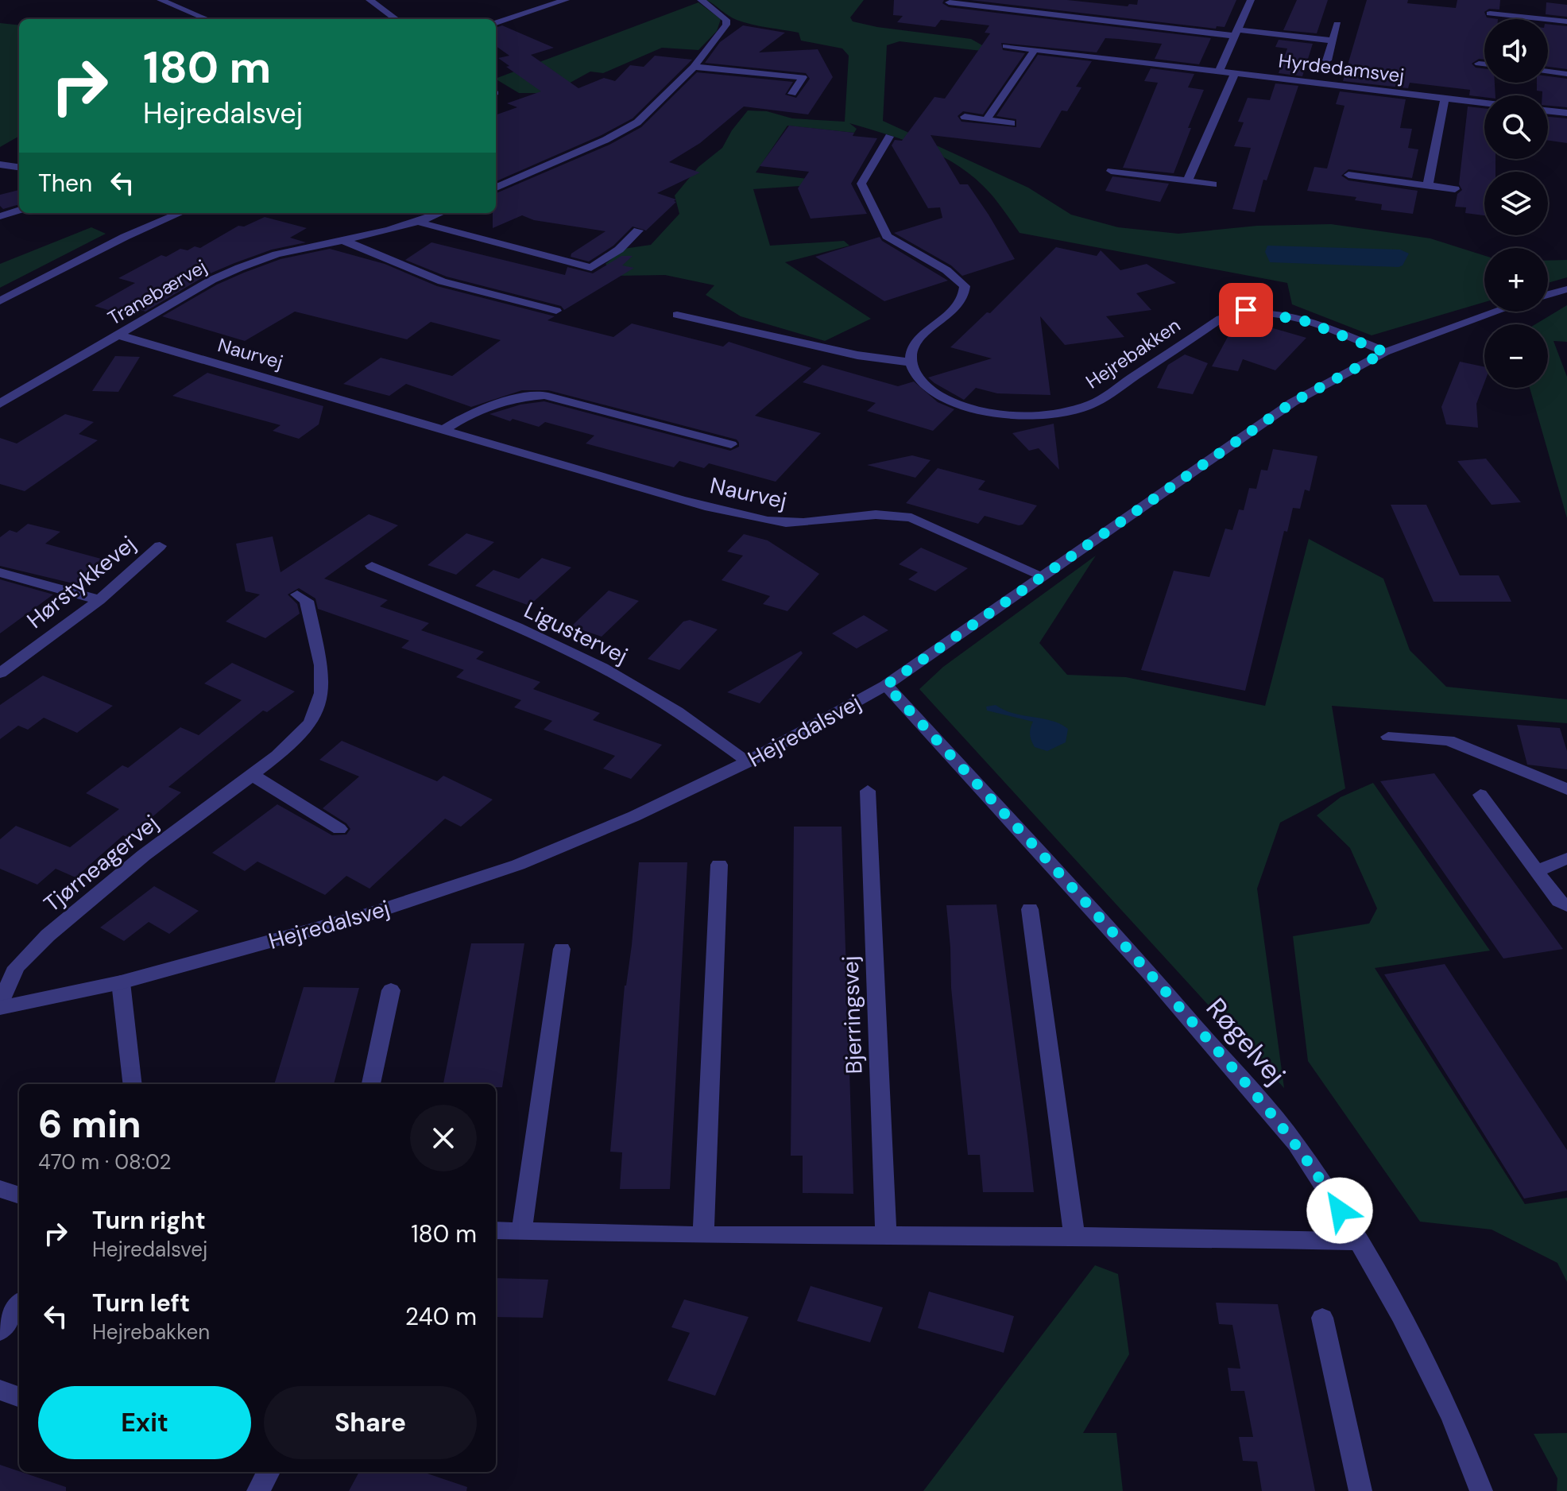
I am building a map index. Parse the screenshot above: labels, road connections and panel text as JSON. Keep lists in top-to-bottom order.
{
  "streets": {
    "street": [
      "Hyrdedamsvej",
      "Tranebærvej",
      "Naurvej",
      "Hejrebakken",
      "Hørstykkevej",
      "Ligustervej",
      "Hejredalsvej",
      "Tjørneagervej",
      "Bjerringsvej",
      "Røgelvej"
    ]
  },
  "crossings": [
    ["Tranebærvej", "Naurvej"],
    ["Naurvej", "Hejredalsvej"],
    ["Hejrebakken", "Hejredalsvej"],
    ["Ligustervej", "Hejredalsvej"],
    ["Hejredalsvej", "Tjørneagervej"],
    ["Hejredalsvej", "Røgelvej"]
  ],
  "page": {
    "map_buttons": ["+", "−"],
    "turn": ["180 m", "Hejredalsvej"],
    "then": "Then",
    "heading": ["6 min", "470 m · 08:02"],
    "list": [
      {
        "name": "Turn right",
        "note": "Hejredalsvej",
        "value": "180 m"
      },
      {
        "name": "Turn left",
        "note": "Hejrebakken",
        "value": "240 m"
      }
    ],
    "buttons": ["Exit", "Share"]
  }
}
